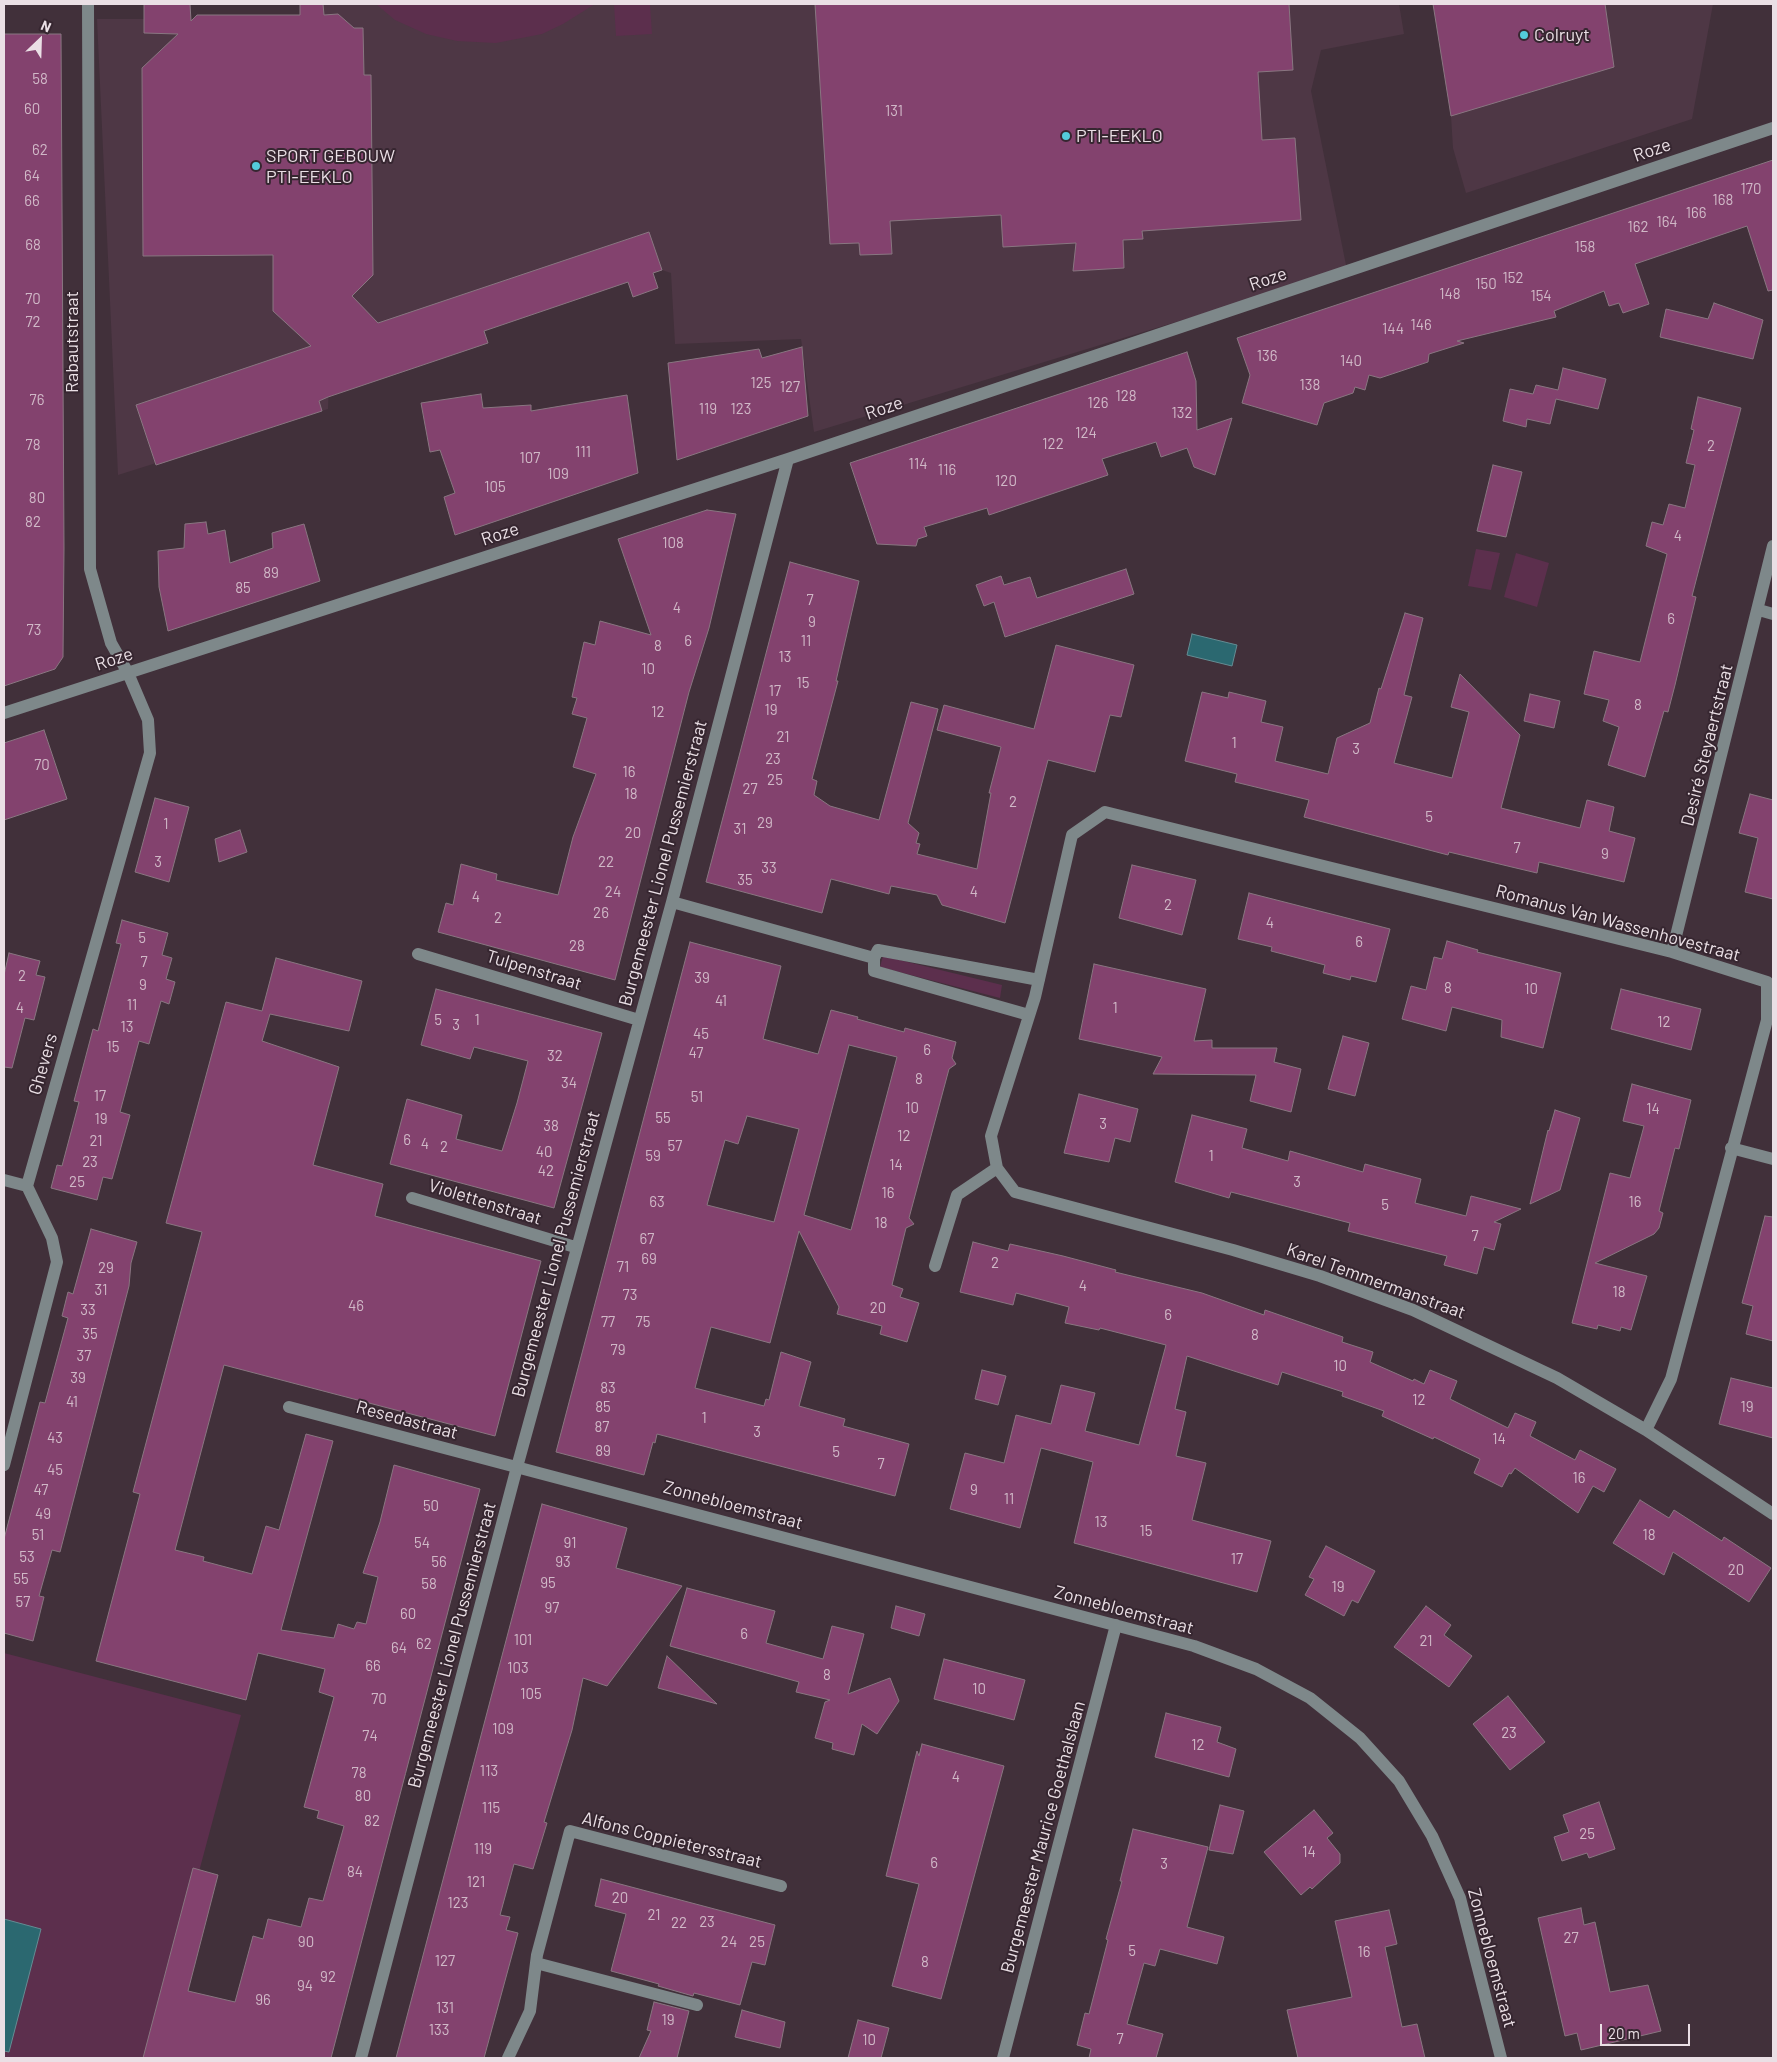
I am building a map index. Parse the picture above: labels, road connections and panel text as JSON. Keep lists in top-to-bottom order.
{
  "streets": {
    "street": [
      "Roze",
      "Rabautstraat",
      "Desiré Steyaertstraat",
      "Burgemeester Lionel Pussemierstraat",
      "Romanus Van Wassenhovestraat",
      "Tulpenstraat",
      "Ghevers",
      "Violettenstraat",
      "Karel Temmermanstraat",
      "Resedastraat",
      "Zonnebloemstraat",
      "Burgemeester Maurice Goethalslaan",
      "Alfons Coppietersstraat"
    ]
  },
  "crossings": [
    ["Roze", "Rabautstraat"],
    ["Roze", "Burgemeester Lionel Pussemierstraat"],
    ["Roze", "Ghevers"],
    ["Rabautstraat", "Ghevers"],
    ["Desiré Steyaertstraat", "Romanus Van Wassenhovestraat"],
    ["Burgemeester Lionel Pussemierstraat", "Tulpenstraat"],
    ["Burgemeester Lionel Pussemierstraat", "Violettenstraat"],
    ["Burgemeester Lionel Pussemierstraat", "Resedastraat"],
    ["Burgemeester Lionel Pussemierstraat", "Zonnebloemstraat"],
    ["Romanus Van Wassenhovestraat", "Karel Temmermanstraat"],
    ["Resedastraat", "Zonnebloemstraat"],
    ["Zonnebloemstraat", "Burgemeester Maurice Goethalslaan"]
  ],
  "places": ["Colruyt", "PTI-EEKLO", "SPORT GEBOUW PTI-EEKLO"],
  "house_numbers": [
    "58",
    "60",
    "131",
    "62",
    "64",
    "170",
    "168",
    "66",
    "166",
    "164",
    "162",
    "68",
    "158",
    "152",
    "150",
    "148",
    "154",
    "70",
    "72",
    "146",
    "144",
    "136",
    "140",
    "125",
    "138",
    "127",
    "128",
    "76",
    "126",
    "119",
    "123",
    "132",
    "124",
    "122",
    "78",
    "2",
    "111",
    "107",
    "114",
    "116",
    "109",
    "120",
    "105",
    "80",
    "82",
    "4",
    "108",
    "89",
    "85",
    "7",
    "4",
    "6",
    "9",
    "73",
    "6",
    "11",
    "8",
    "13",
    "10",
    "15",
    "17",
    "8",
    "19",
    "12",
    "21",
    "1",
    "3",
    "23",
    "70",
    "16",
    "25",
    "27",
    "18",
    "2",
    "5",
    "29",
    "1",
    "31",
    "20",
    "7",
    "9",
    "3",
    "22",
    "33",
    "35",
    "24",
    "4",
    "4",
    "2",
    "26",
    "2",
    "4",
    "5",
    "6",
    "28",
    "7",
    "2",
    "39",
    "9",
    "8",
    "10",
    "41",
    "11",
    "4",
    "1",
    "5",
    "1",
    "12",
    "3",
    "13",
    "45",
    "15",
    "6",
    "47",
    "32",
    "8",
    "34",
    "17",
    "51",
    "10",
    "14",
    "55",
    "19",
    "3",
    "38",
    "12",
    "6",
    "21",
    "4",
    "57",
    "2",
    "40",
    "59",
    "1",
    "23",
    "14",
    "42",
    "25",
    "3",
    "16",
    "63",
    "16",
    "5",
    "18",
    "7",
    "67",
    "69",
    "2",
    "71",
    "29",
    "4",
    "31",
    "18",
    "73",
    "46",
    "20",
    "33",
    "6",
    "77",
    "75",
    "35",
    "8",
    "79",
    "37",
    "10",
    "39",
    "83",
    "12",
    "41",
    "85",
    "19",
    "1",
    "87",
    "3",
    "43",
    "14",
    "89",
    "5",
    "7",
    "45",
    "16",
    "47",
    "9",
    "11",
    "50",
    "49",
    "13",
    "15",
    "51",
    "18",
    "54",
    "91",
    "53",
    "17",
    "56",
    "93",
    "20",
    "55",
    "95",
    "58",
    "19",
    "57",
    "97",
    "60",
    "6",
    "101",
    "21",
    "62",
    "64",
    "66",
    "103",
    "8",
    "10",
    "105",
    "70",
    "109",
    "23",
    "74",
    "12",
    "113",
    "78",
    "4",
    "80",
    "115",
    "82",
    "25",
    "119",
    "14",
    "6",
    "3",
    "84",
    "121",
    "20",
    "123",
    "21",
    "23",
    "22",
    "27",
    "90",
    "24",
    "25",
    "5",
    "16",
    "127",
    "8",
    "92",
    "94",
    "96",
    "131",
    "19",
    "133",
    "7",
    "10"
  ],
  "scale_bar": "20 m",
  "north": "top right"
}
